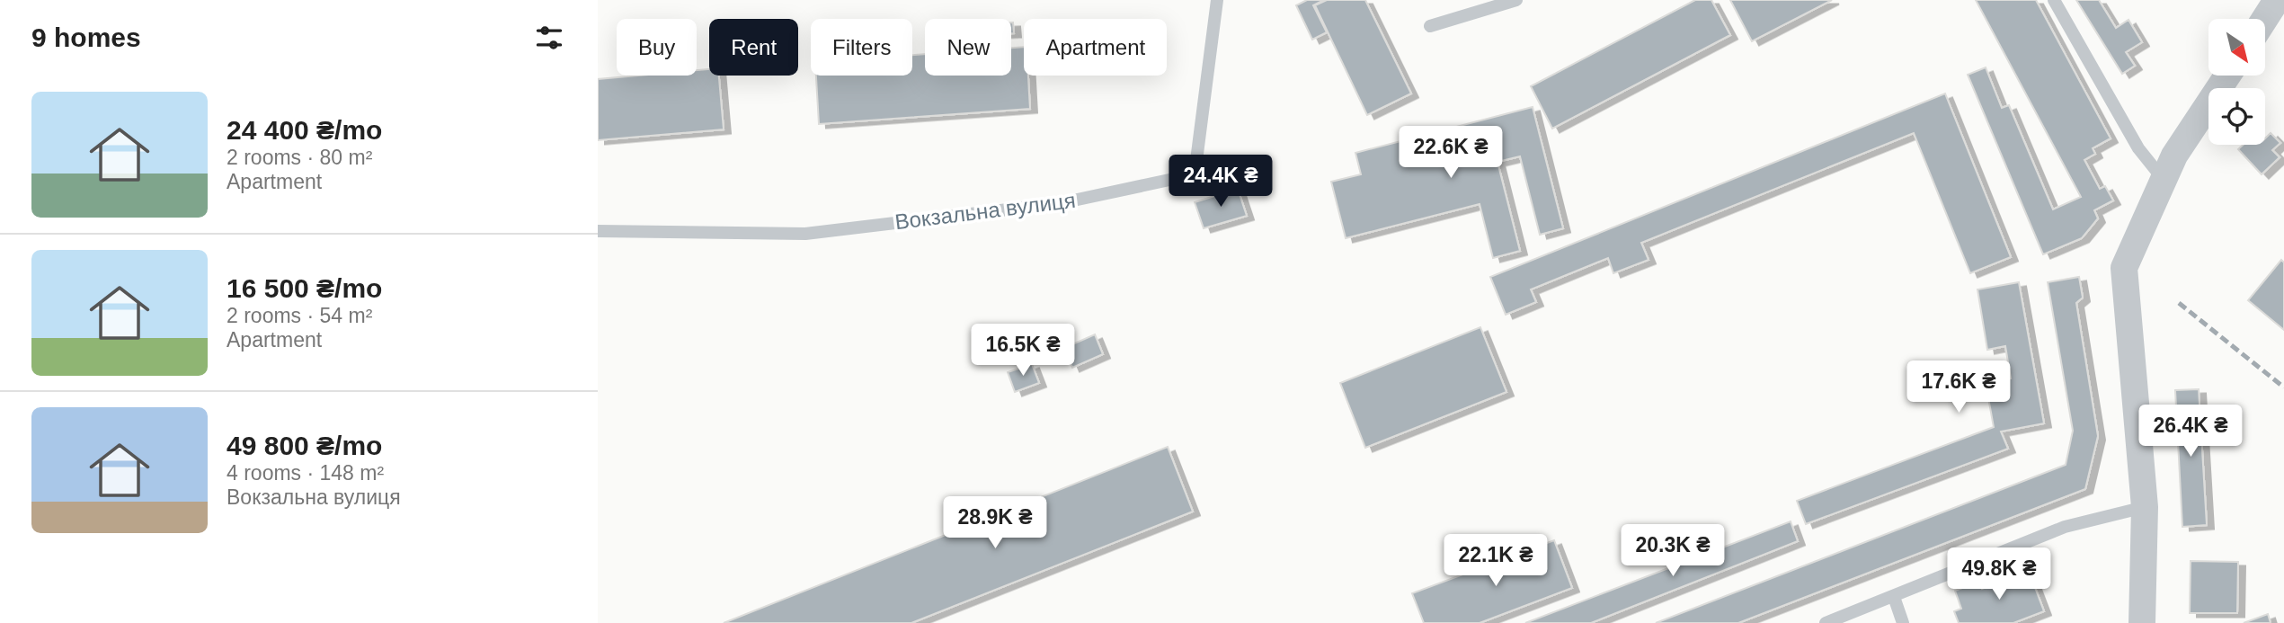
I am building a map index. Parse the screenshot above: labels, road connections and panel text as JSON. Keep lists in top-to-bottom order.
{
  "streets": {
    "lane": ["Вокзальна вулиця"]
  },
  "north": "bottom right",
  "page": {
    "heading": "9 homes",
    "chip": [
      "Buy",
      "Rent",
      "Filters",
      "New",
      "Apartment"
    ],
    "list": [
      {
        "name": "24 400 ₴/mo",
        "note": "2 rooms · 80 m² · Apartment"
      },
      {
        "name": "16 500 ₴/mo",
        "note": "2 rooms · 54 m² · Apartment"
      },
      {
        "name": "49 800 ₴/mo",
        "note": "4 rooms · 148 m² · Вокзальна вулиця"
      }
    ],
    "price": [
      "22.6K ₴",
      "24.4K ₴",
      "16.5K ₴",
      "17.6K ₴",
      "26.4K ₴",
      "28.9K ₴",
      "20.3K ₴",
      "22.1K ₴",
      "49.8K ₴"
    ]
  }
}
